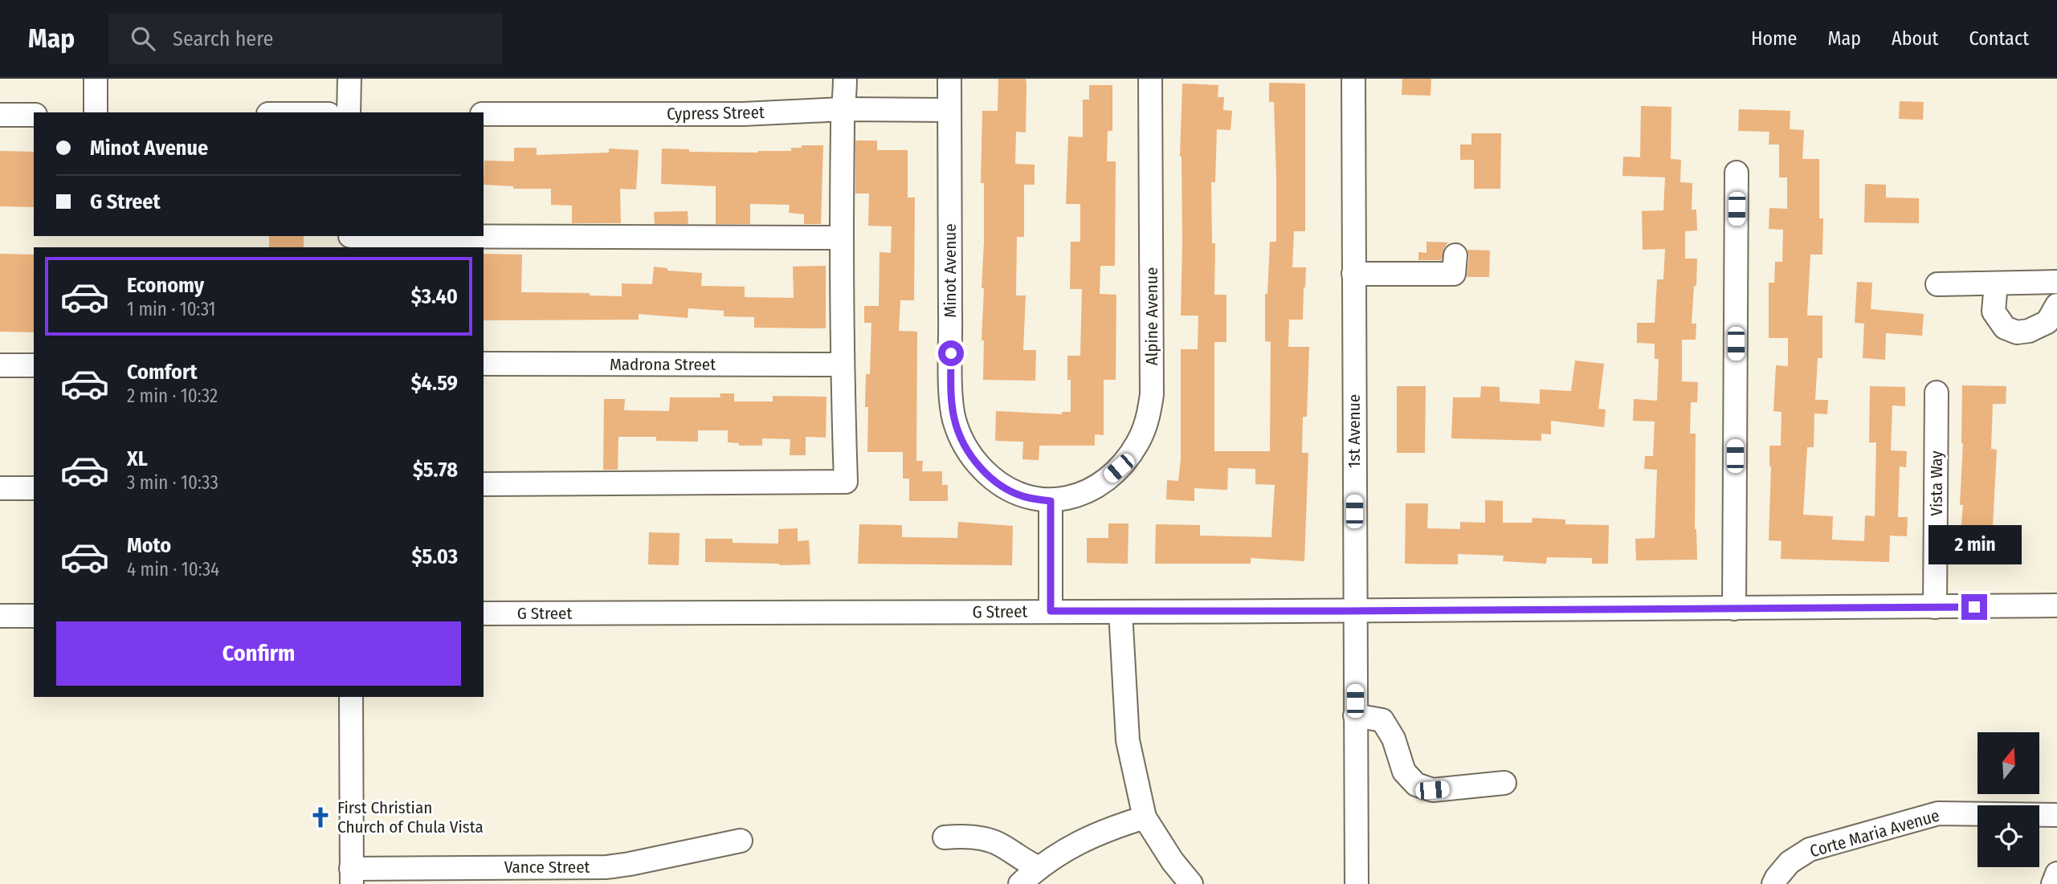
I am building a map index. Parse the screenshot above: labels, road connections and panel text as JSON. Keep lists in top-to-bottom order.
{
  "streets": {
    "street": [
      "Cypress Street",
      "Minot Avenue",
      "Alpine Avenue",
      "Madrona Street",
      "1st Avenue",
      "Vista Way",
      "G Street",
      "Corte Maria Avenue",
      "Vance Street"
    ]
  },
  "crossings": [
    ["Cypress Street", "Minot Avenue"],
    ["Minot Avenue", "Alpine Avenue"],
    ["1st Avenue", "G Street"],
    ["Vista Way", "G Street"]
  ],
  "places": {
    "church": ["First Christian Church of Chula Vista"]
  },
  "north": "top",
  "page": {
    "header": "Map",
    "search": "Search here",
    "nav": [
      "Home",
      "Map",
      "About",
      "Contact"
    ],
    "banner": ["Minot Avenue", "G Street"],
    "list": [
      {
        "name": "Economy",
        "note": "1 min · 10:31",
        "value": "$3.40"
      },
      {
        "name": "Comfort",
        "note": "2 min · 10:32",
        "value": "$4.59"
      },
      {
        "name": "XL",
        "note": "3 min · 10:33",
        "value": "$5.78"
      },
      {
        "name": "Moto",
        "note": "4 min · 10:34",
        "value": "$5.03"
      }
    ],
    "bubble": "2 min",
    "buttons": "Confirm"
  }
}
